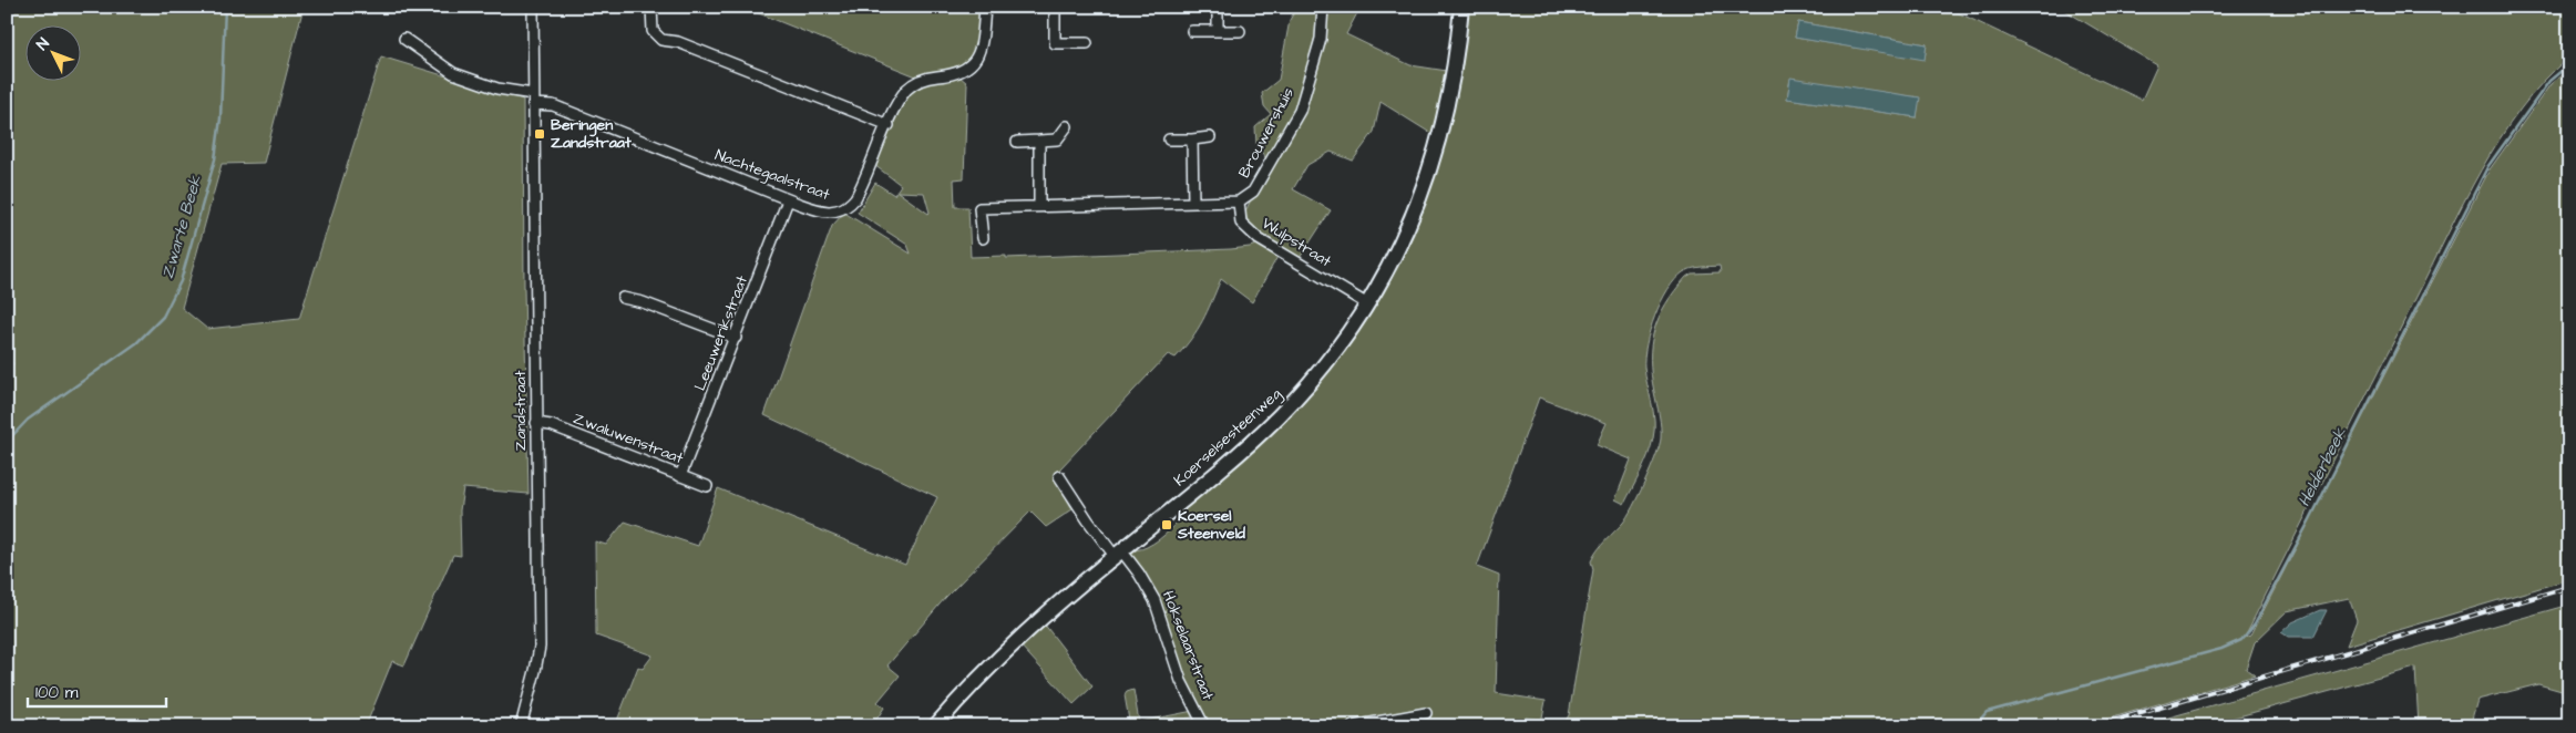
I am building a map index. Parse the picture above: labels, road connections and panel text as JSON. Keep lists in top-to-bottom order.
{
  "streets": {
    "street": [
      "Brouwershuis",
      "Nachtegaalstraat",
      "Wulpstraat",
      "Leeuwerikstraat",
      "Zandstraat",
      "Koerselsesteenweg",
      "Zwaluwenstraat",
      "Hokselaarstraat"
    ]
  },
  "crossings": [
    ["Brouwershuis", "Wulpstraat"],
    ["Nachtegaalstraat", "Leeuwerikstraat"],
    ["Nachtegaalstraat", "Zandstraat"],
    ["Wulpstraat", "Koerselsesteenweg"],
    ["Leeuwerikstraat", "Zwaluwenstraat"],
    ["Zandstraat", "Zwaluwenstraat"],
    ["Koerselsesteenweg", "Hokselaarstraat"]
  ],
  "water": ["Zwarte Beek", "Helderbeek"],
  "places": {
    "transit": ["Beringen Zandstraat", "Koersel Steenveld"]
  },
  "scale_bar": "100 m",
  "north": "top left"
}
